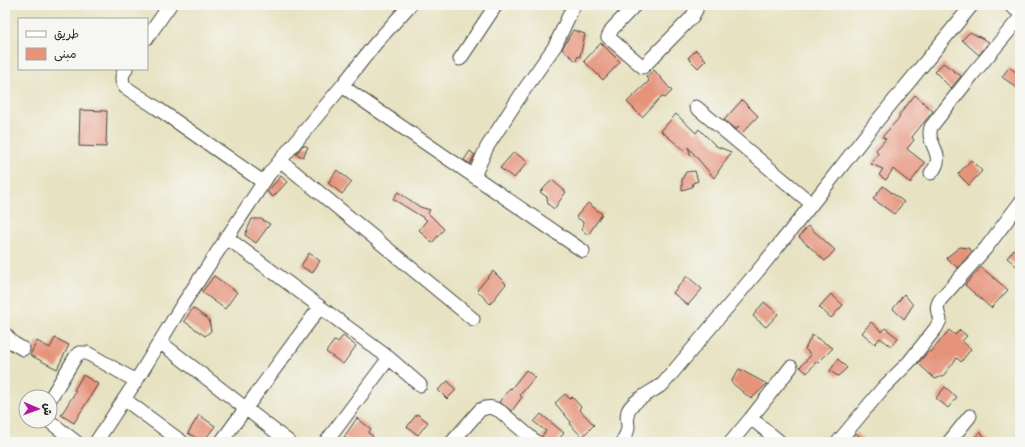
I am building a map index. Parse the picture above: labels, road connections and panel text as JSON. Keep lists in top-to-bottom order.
{
  "legend": ["طريق", "مبنى"],
  "north": "right"
}
